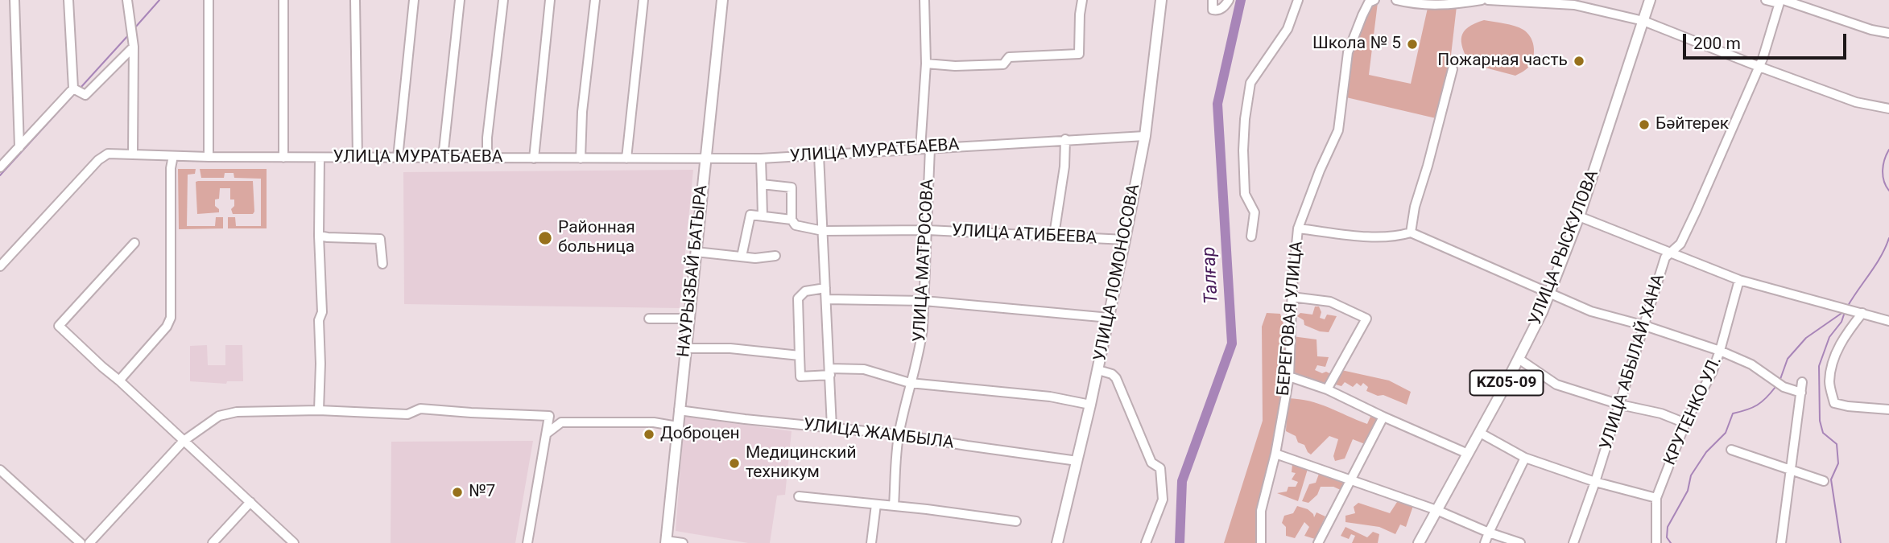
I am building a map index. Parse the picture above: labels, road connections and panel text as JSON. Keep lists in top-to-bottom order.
{
  "streets": {
    "main road": [
      "УЛИЦА РЫСКУЛОВА",
      "НАУРЫЗБАЙ БАТЫРА",
      "УЛИЦА ЛОМОНОСОВА",
      "KZ05-09"
    ],
    "street": [
      "УЛИЦА МУРАТБАЕВА",
      "УЛИЦА АТИБЕЕВА",
      "УЛИЦА МАТРОСОВА",
      "БЕРЕГОВАЯ УЛИЦА",
      "УЛИЦА АБЫЛАЙ ХАНА",
      "КРУТЕНКО УЛ.",
      "УЛИЦА ЖАМБЫЛА"
    ]
  },
  "crossings": [
    ["УЛИЦА МУРАТБАЕВА", "УЛИЦА МАТРОСОВА"],
    ["УЛИЦА МУРАТБАЕВА", "НАУРЫЗБАЙ БАТЫРА"],
    ["УЛИЦА МУРАТБАЕВА", "УЛИЦА ЛОМОНОСОВА"],
    ["УЛИЦА АТИБЕЕВА", "УЛИЦА МАТРОСОВА"],
    ["УЛИЦА АТИБЕЕВА", "УЛИЦА ЛОМОНОСОВА"],
    ["УЛИЦА МАТРОСОВА", "УЛИЦА ЖАМБЫЛА"],
    ["НАУРЫЗБАЙ БАТЫРА", "УЛИЦА ЖАМБЫЛА"],
    ["УЛИЦА ЛОМОНОСОВА", "УЛИЦА ЖАМБЫЛА"]
  ],
  "water": ["Талғар"],
  "places": [
    "Школа № 5",
    "Пожарная часть",
    "Бәйтерек",
    "Районная больница",
    "Доброцен",
    "Медицинский техникум",
    "№7"
  ],
  "scale_bar": "200 m"
}
